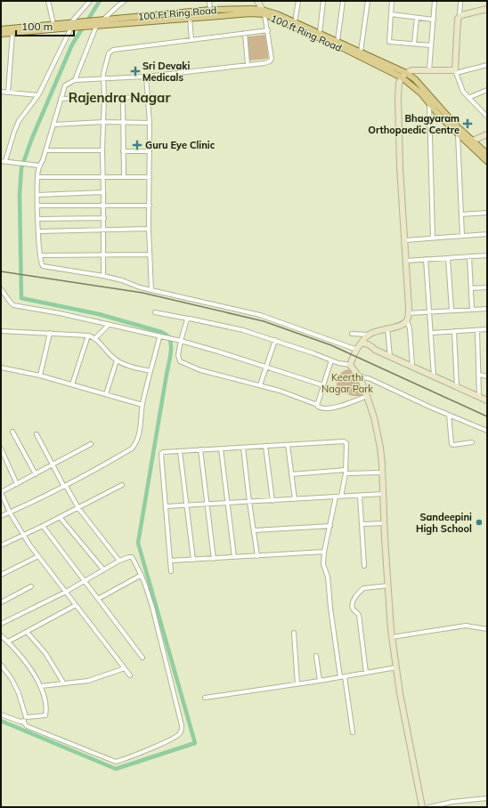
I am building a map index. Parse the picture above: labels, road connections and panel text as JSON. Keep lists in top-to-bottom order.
{
  "streets": {
    "main road": ["100 Ft Ring Road", "100 ft Ring Road"]
  },
  "crossings": [
    ["100 Ft Ring Road", "100 ft Ring Road"]
  ],
  "districts": ["Rajendra Nagar"],
  "parks": ["Keerthi Nagar Park"],
  "places": {
    "health": ["Sri Devaki Medicals", "Bhagyaram Orthopaedic Centre", "Guru Eye Clinic"],
    "other": ["Sandeepini High School"]
  },
  "scale_bar": "100 m"
}
